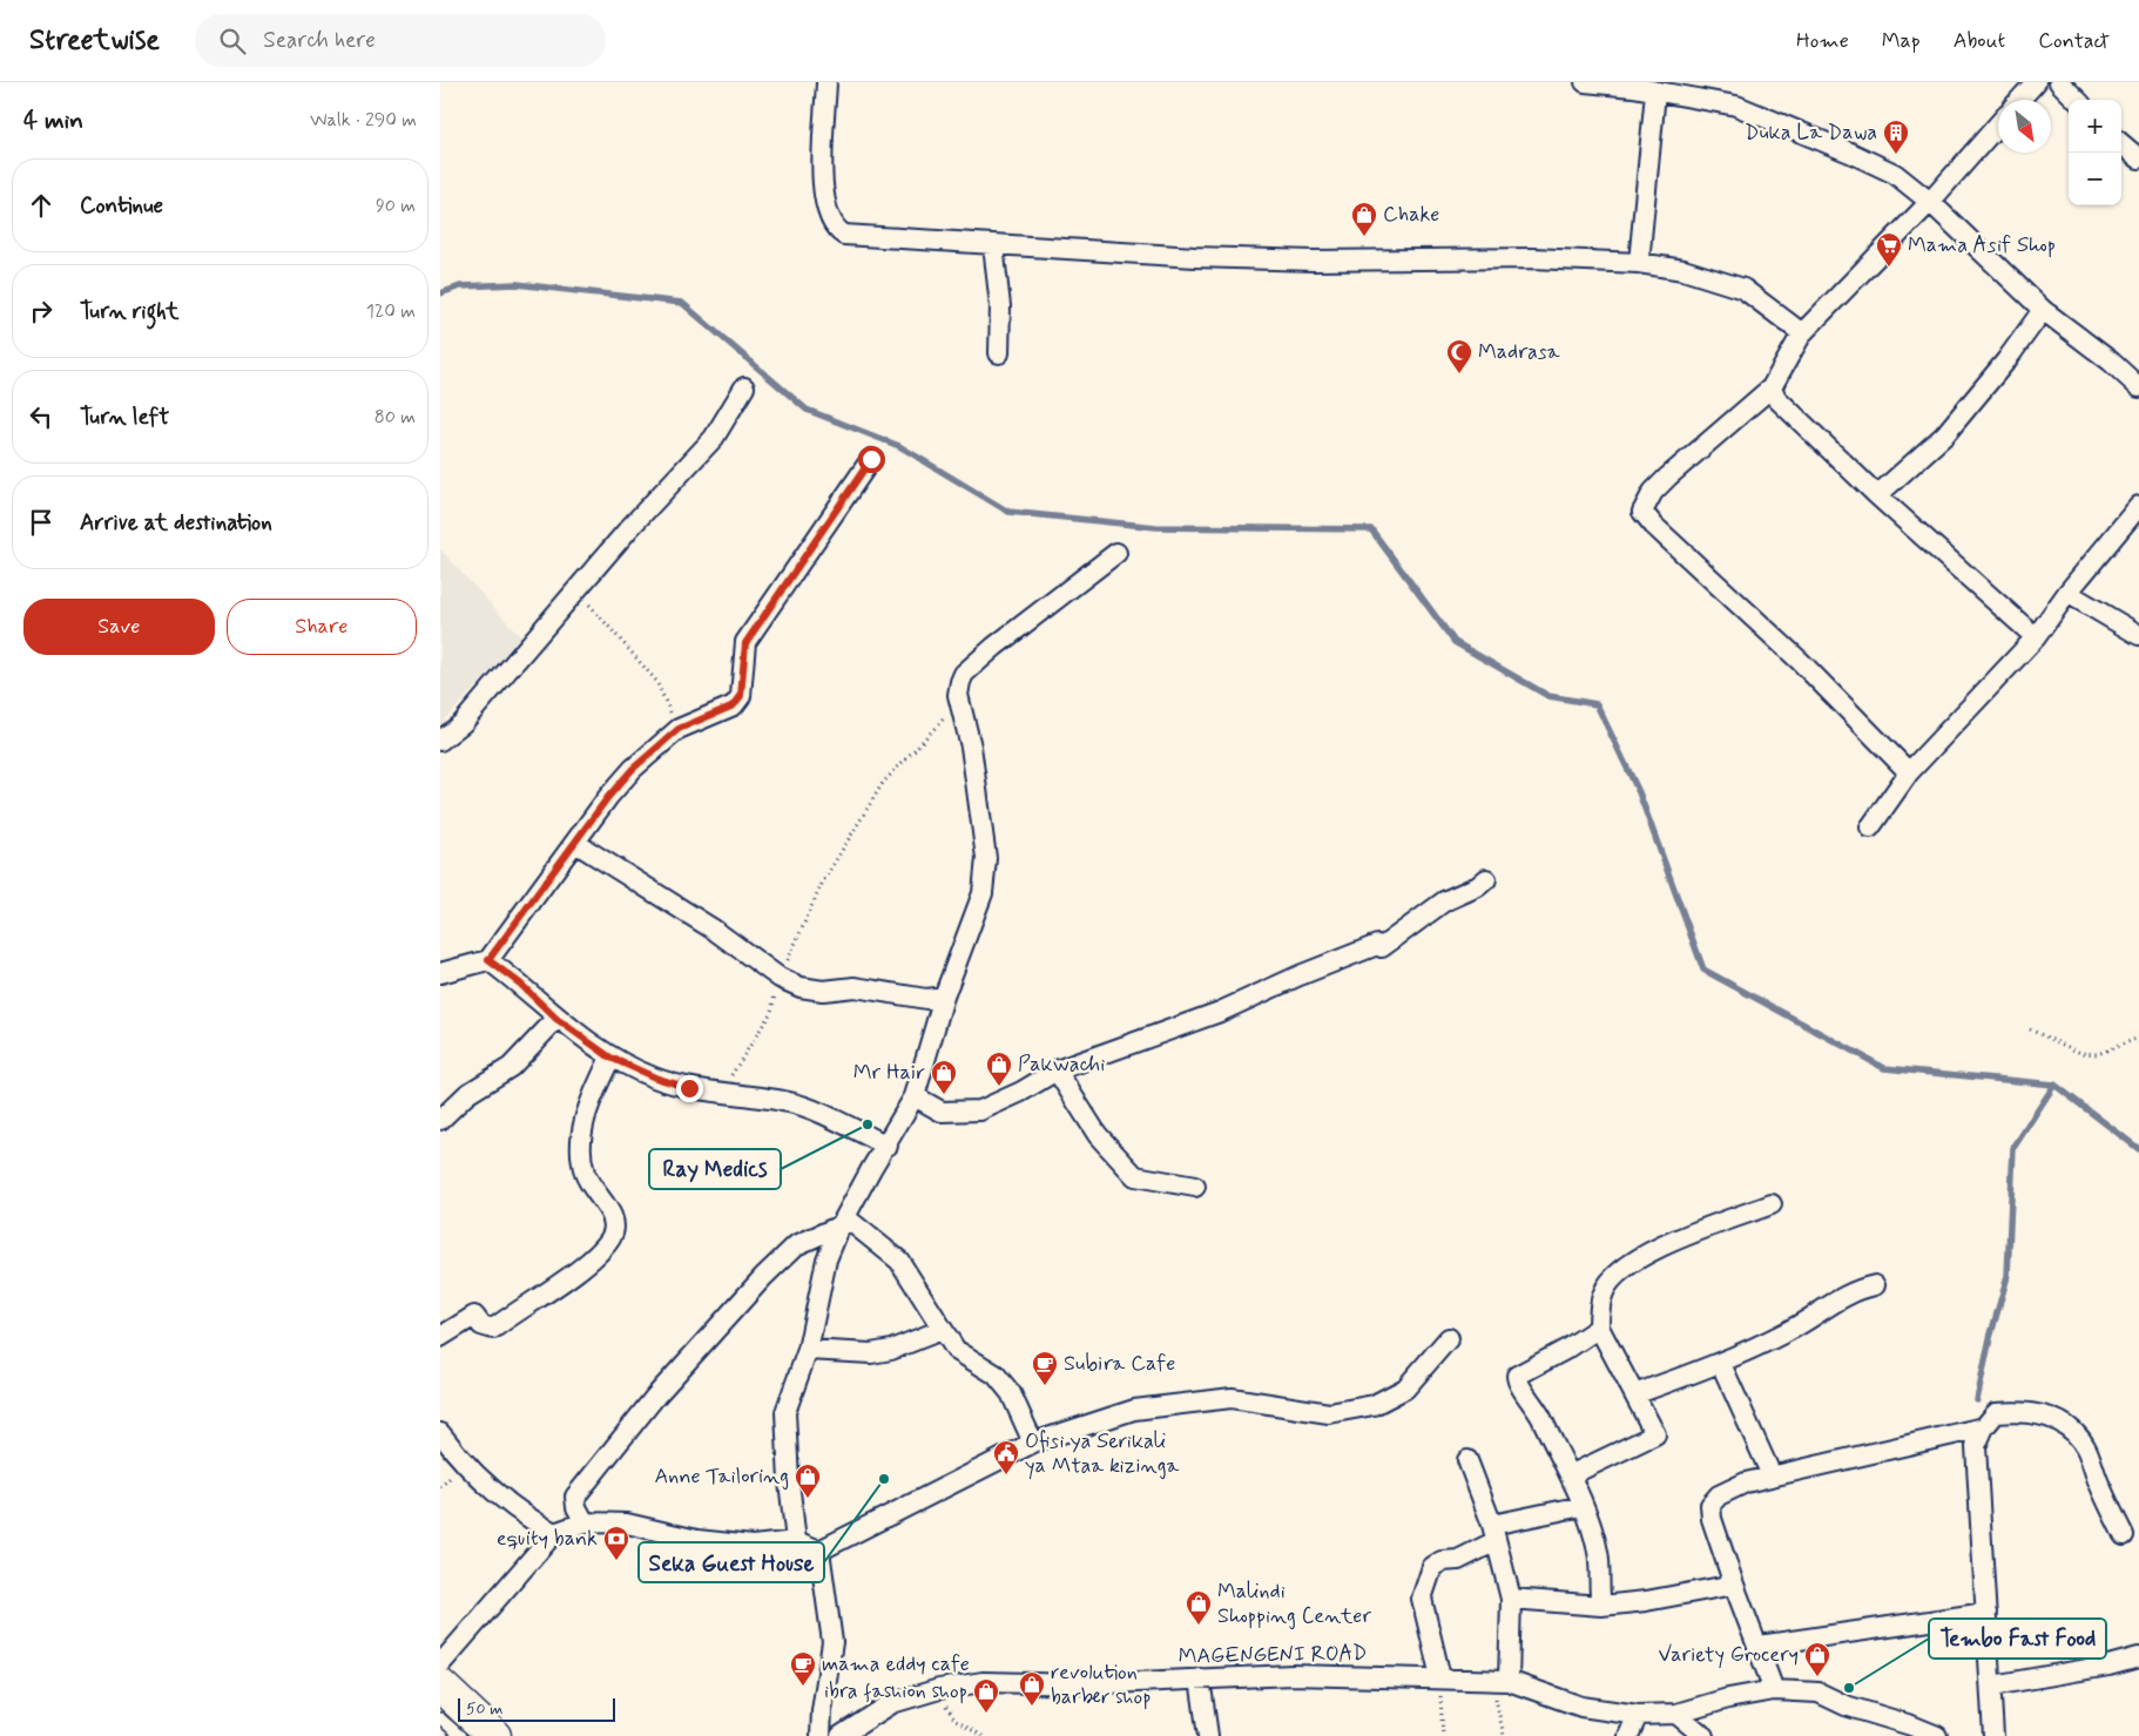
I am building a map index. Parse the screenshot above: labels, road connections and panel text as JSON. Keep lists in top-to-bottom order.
{
  "streets": {
    "street": ["MAGENGENI ROAD"]
  },
  "places": {
    "building": ["Duka La Dawa"],
    "shop": [
      "Chake",
      "Pakwachi",
      "Mr Hair",
      "Anne Tailoring",
      "Malindi Shopping Center",
      "Variety Grocery",
      "revolution barber shop",
      "ibra fashion shop"
    ],
    "supermarket": ["Mama Asif Shop"],
    "mosque": ["Madrasa"],
    "other": ["Ray Medics", "Seka Guest House", "Tembo Fast Food"],
    "cafe": ["Subira Cafe", "mama eddy cafe"],
    "public building": ["Ofisi ya Serikali ya Mtaa kizinga"],
    "bank": ["equity bank"]
  },
  "scale_bar": "50 m",
  "north": "bottom right",
  "page": {
    "header": "Streetwise",
    "search": "Search here",
    "nav": [
      "Home",
      "Map",
      "About",
      "Contact"
    ],
    "heading": ["4 min", "Walk · 290 m"],
    "map_buttons": ["+", "−"],
    "list": [
      ["Continue", "90 m"],
      ["Turn right", "120 m"],
      ["Turn left", "80 m"],
      "Arrive at destination"
    ],
    "buttons": ["Save", "Share"],
    "scale": "50 m"
  }
}
